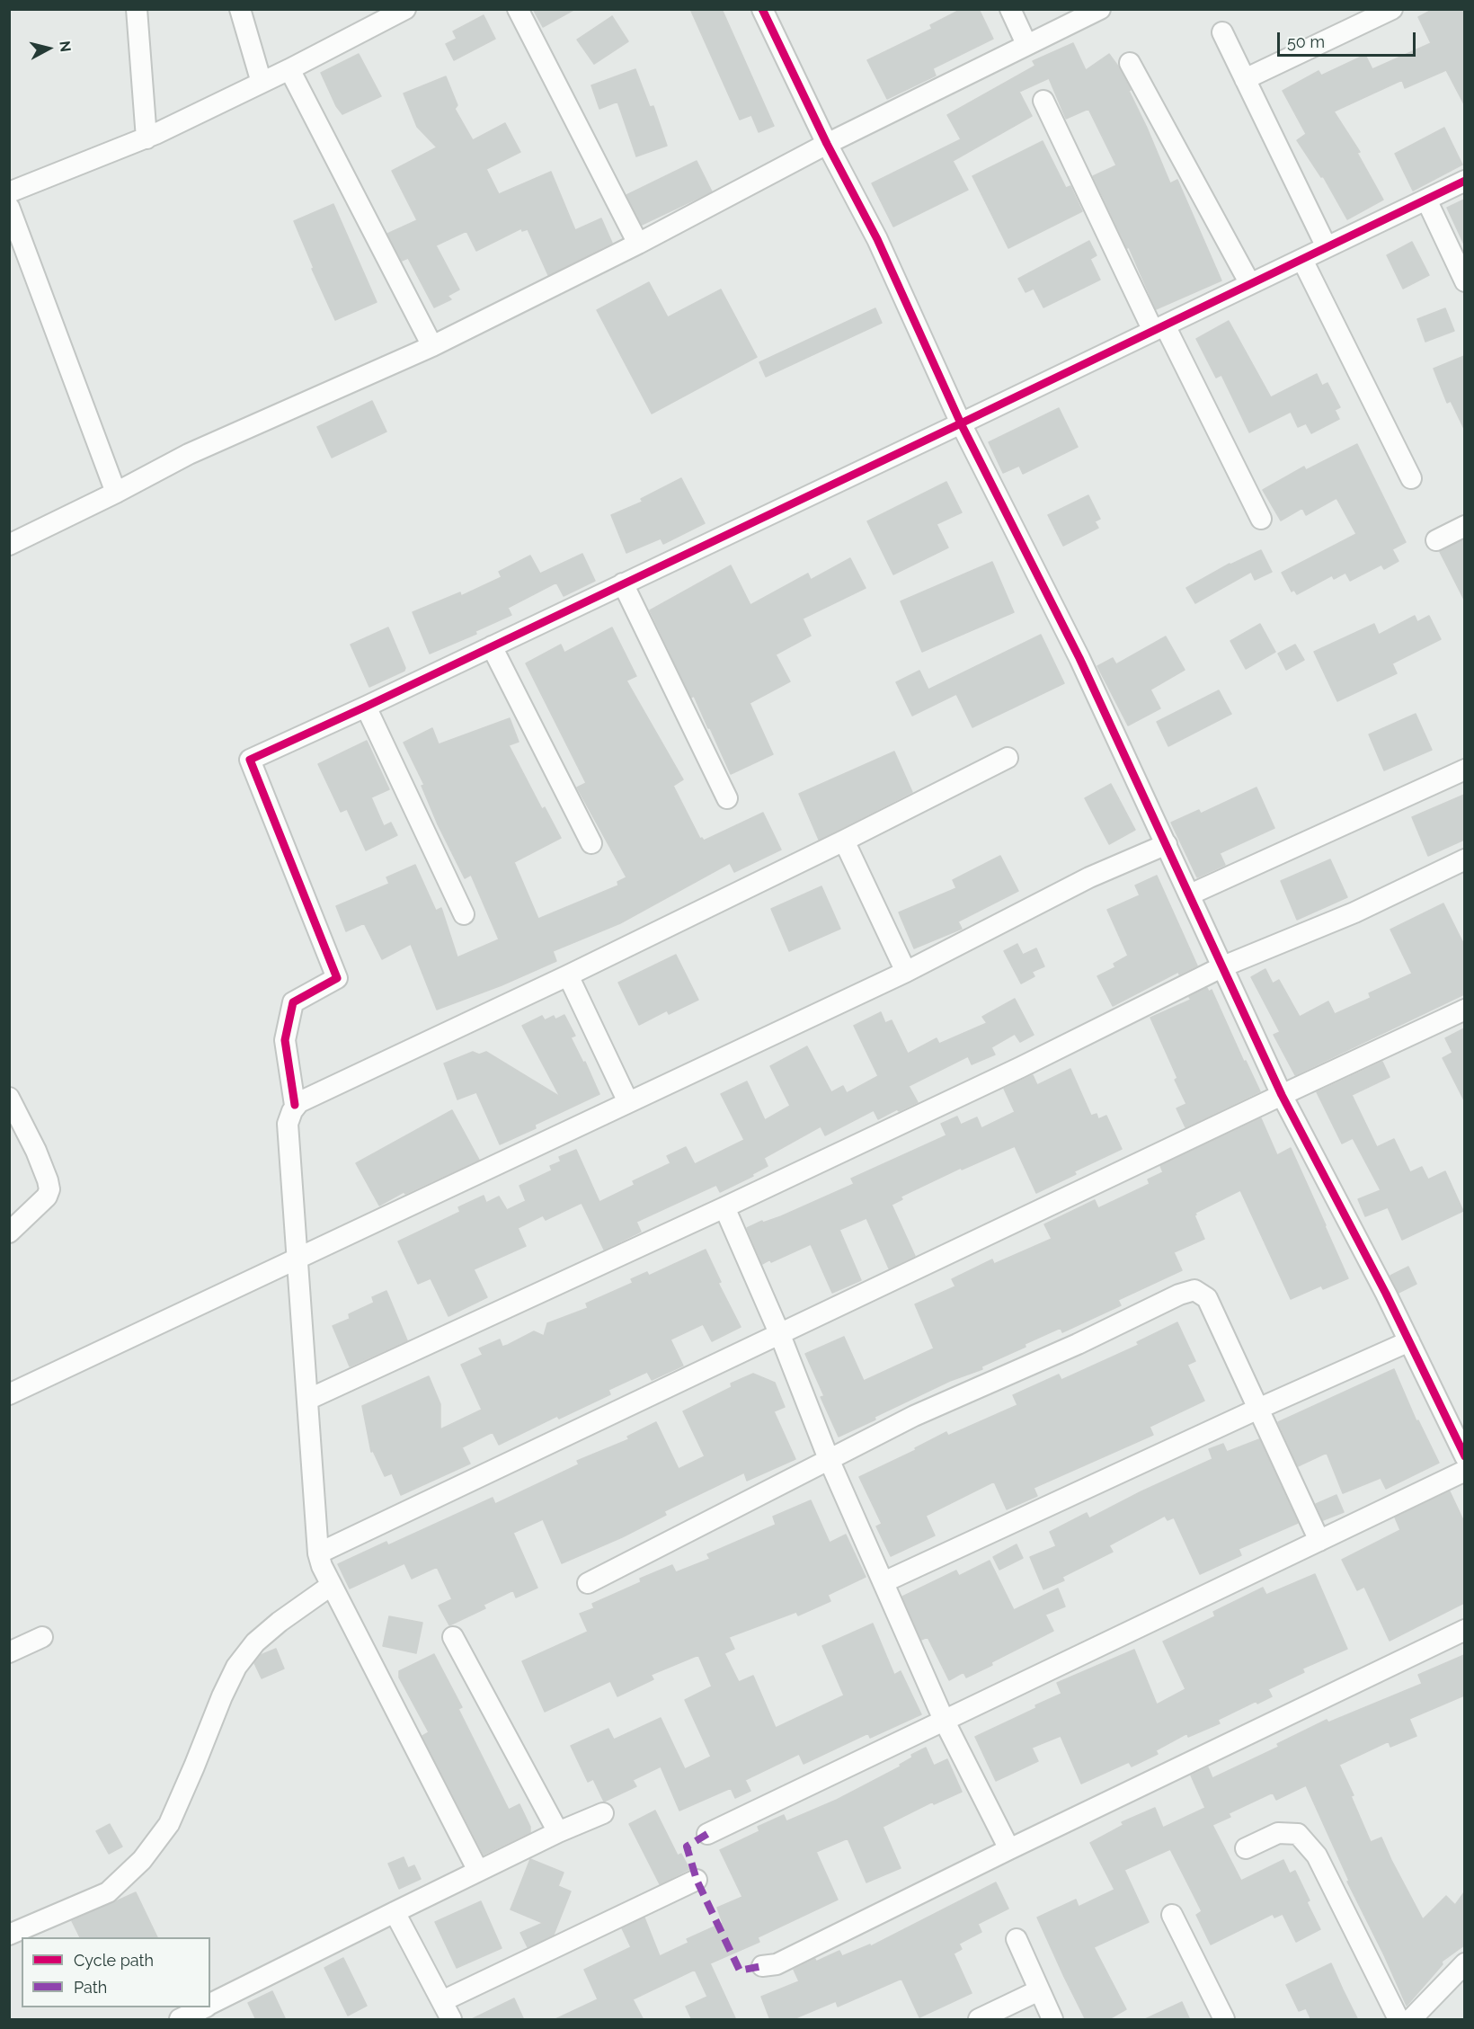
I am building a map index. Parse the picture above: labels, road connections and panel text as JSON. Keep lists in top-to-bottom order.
{
  "legend": ["Cycle path", "Path"],
  "scale_bar": "50 m",
  "north": "right"
}
